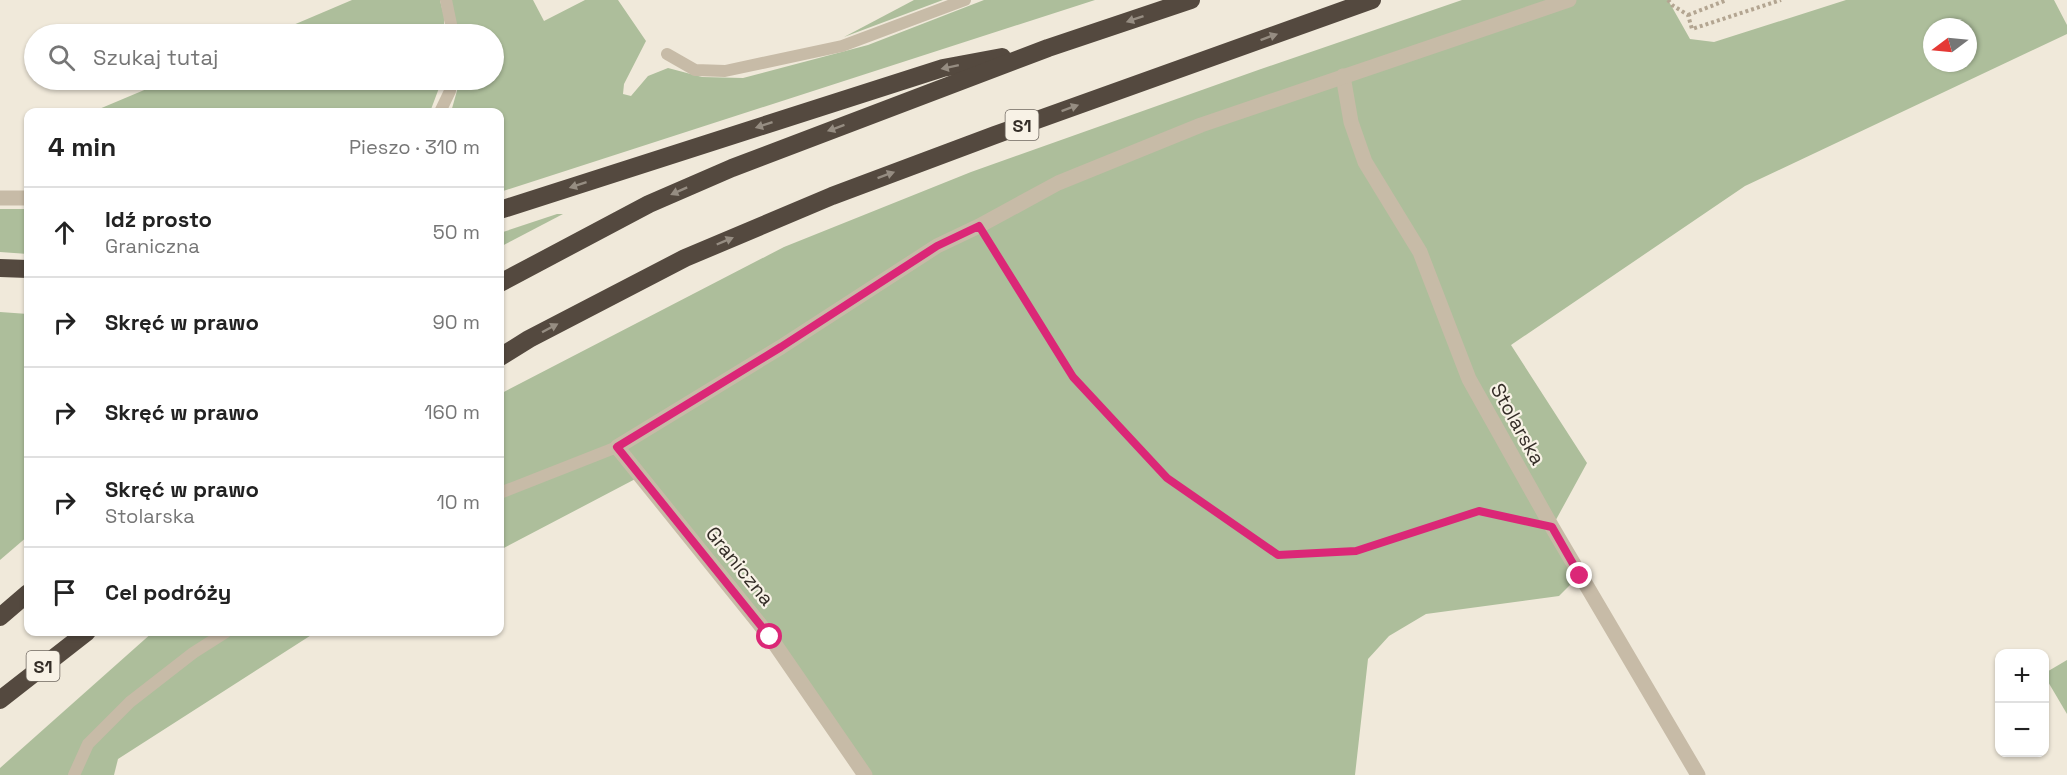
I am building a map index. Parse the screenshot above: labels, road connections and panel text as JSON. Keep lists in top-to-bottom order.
{
  "streets": {
    "highway": ["S1"],
    "street": ["Stolarska", "Graniczna"]
  },
  "north": "left",
  "page": {
    "search": "Szukaj tutaj",
    "heading": ["4 min", "Pieszo · 310 m"],
    "list": [
      ["Idź prosto", "Graniczna", "50 m"],
      ["Skręć w prawo", "90 m"],
      ["Skręć w prawo", "160 m"],
      ["Skręć w prawo", "Stolarska", "10 m"],
      "Cel podróży"
    ],
    "map_buttons": ["+", "−"]
  }
}
